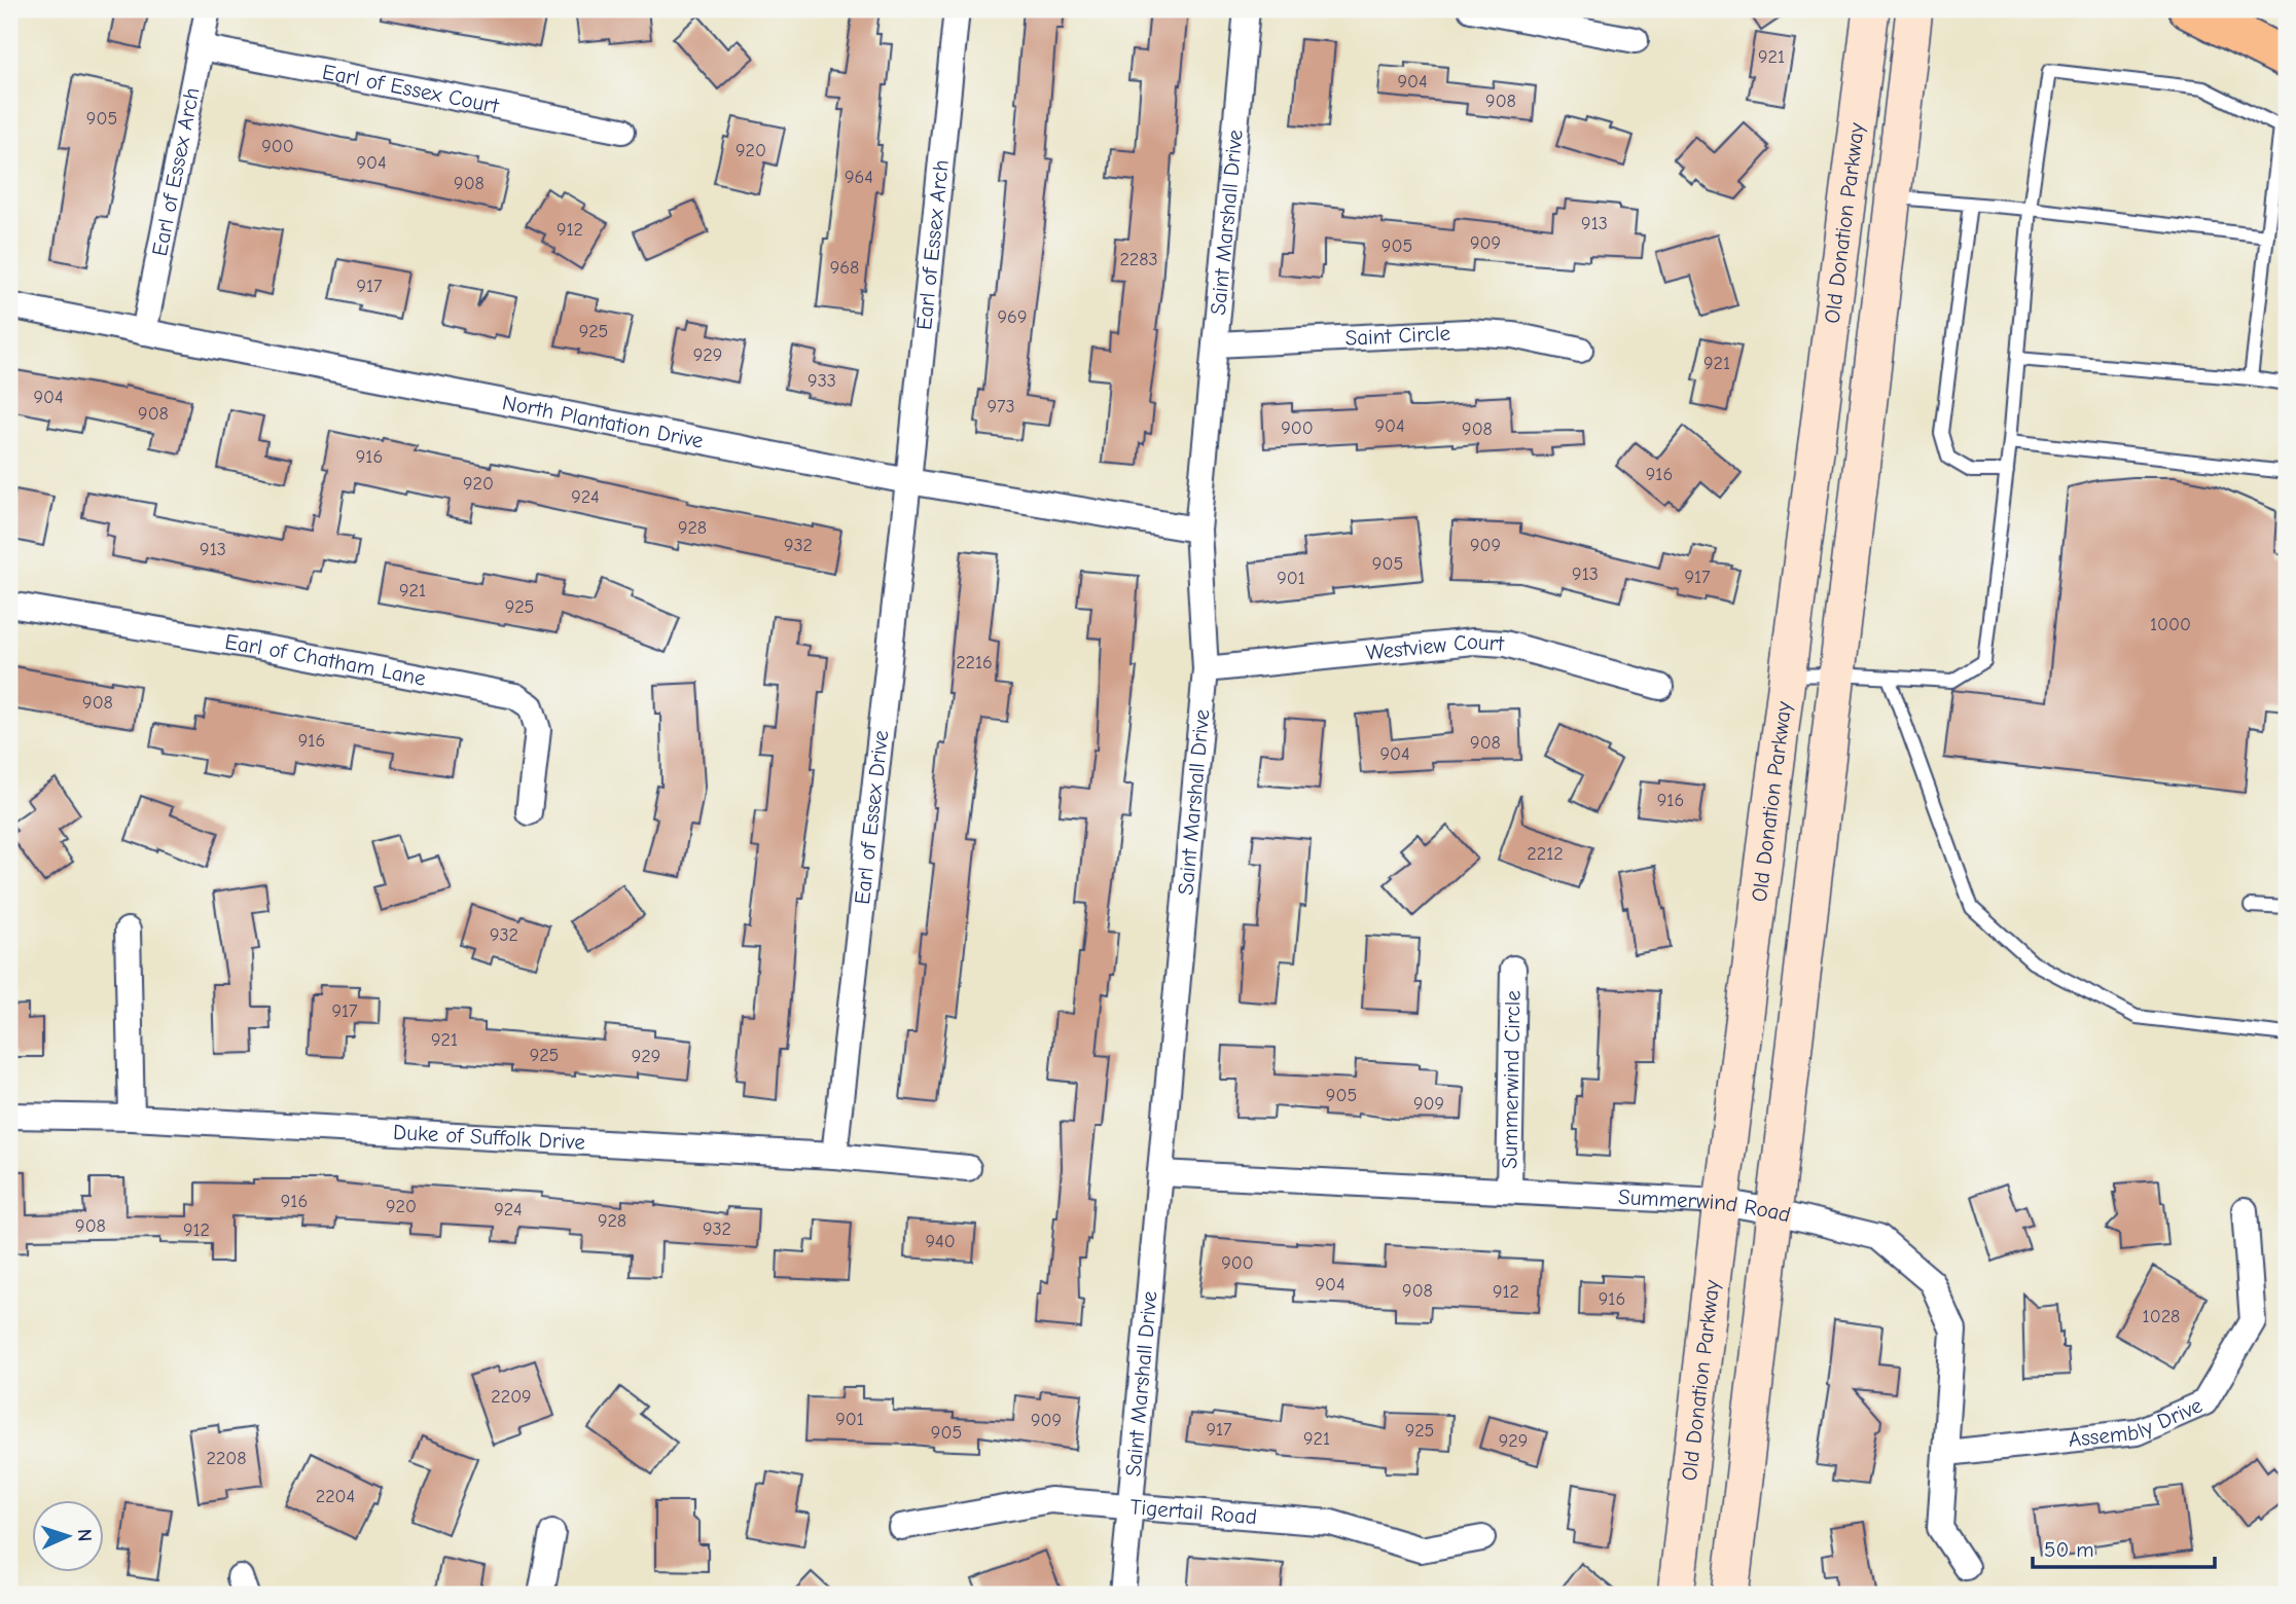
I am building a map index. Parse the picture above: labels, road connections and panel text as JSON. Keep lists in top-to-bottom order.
{
  "streets": {
    "street": [
      "Earl of Essex Court",
      "Earl of Essex Arch",
      "Saint Marshall Drive",
      "Old Donation Parkway",
      "Saint Circle",
      "North Plantation Drive",
      "Westview Court",
      "Earl of Chatham Lane",
      "Earl of Essex Drive",
      "Summerwind Circle",
      "Duke of Suffolk Drive",
      "Summerwind Road",
      "Assembly Drive",
      "Tigertail Road"
    ]
  },
  "crossings": [
    ["Earl of Essex Court", "Earl of Essex Arch"],
    ["Earl of Essex Arch", "North Plantation Drive"],
    ["Earl of Essex Arch", "Earl of Essex Drive"],
    ["Saint Marshall Drive", "Saint Circle"],
    ["Saint Marshall Drive", "North Plantation Drive"],
    ["Saint Marshall Drive", "Westview Court"],
    ["Saint Marshall Drive", "Summerwind Road"],
    ["Saint Marshall Drive", "Tigertail Road"],
    ["Old Donation Parkway", "Summerwind Road"],
    ["North Plantation Drive", "Earl of Essex Drive"],
    ["Earl of Essex Drive", "Duke of Suffolk Drive"],
    ["Summerwind Circle", "Summerwind Road"],
    ["Summerwind Road", "Assembly Drive"]
  ],
  "house_numbers": [
    "921",
    "904",
    "908",
    "905",
    "900",
    "920",
    "904",
    "964",
    "908",
    "913",
    "912",
    "909",
    "905",
    "2283",
    "968",
    "917",
    "969",
    "925",
    "929",
    "921",
    "933",
    "904",
    "973",
    "908",
    "904",
    "900",
    "908",
    "916",
    "916",
    "920",
    "924",
    "928",
    "932",
    "909",
    "913",
    "905",
    "913",
    "917",
    "901",
    "921",
    "925",
    "1000",
    "2216",
    "908",
    "916",
    "908",
    "904",
    "916",
    "2212",
    "932",
    "917",
    "921",
    "925",
    "929",
    "905",
    "909",
    "916",
    "920",
    "924",
    "928",
    "908",
    "932",
    "912",
    "940",
    "900",
    "904",
    "908",
    "912",
    "916",
    "1028",
    "2209",
    "901",
    "909",
    "917",
    "925",
    "905",
    "921",
    "929",
    "2208",
    "2204"
  ],
  "scale_bar": "50 m",
  "north": "right"
}
